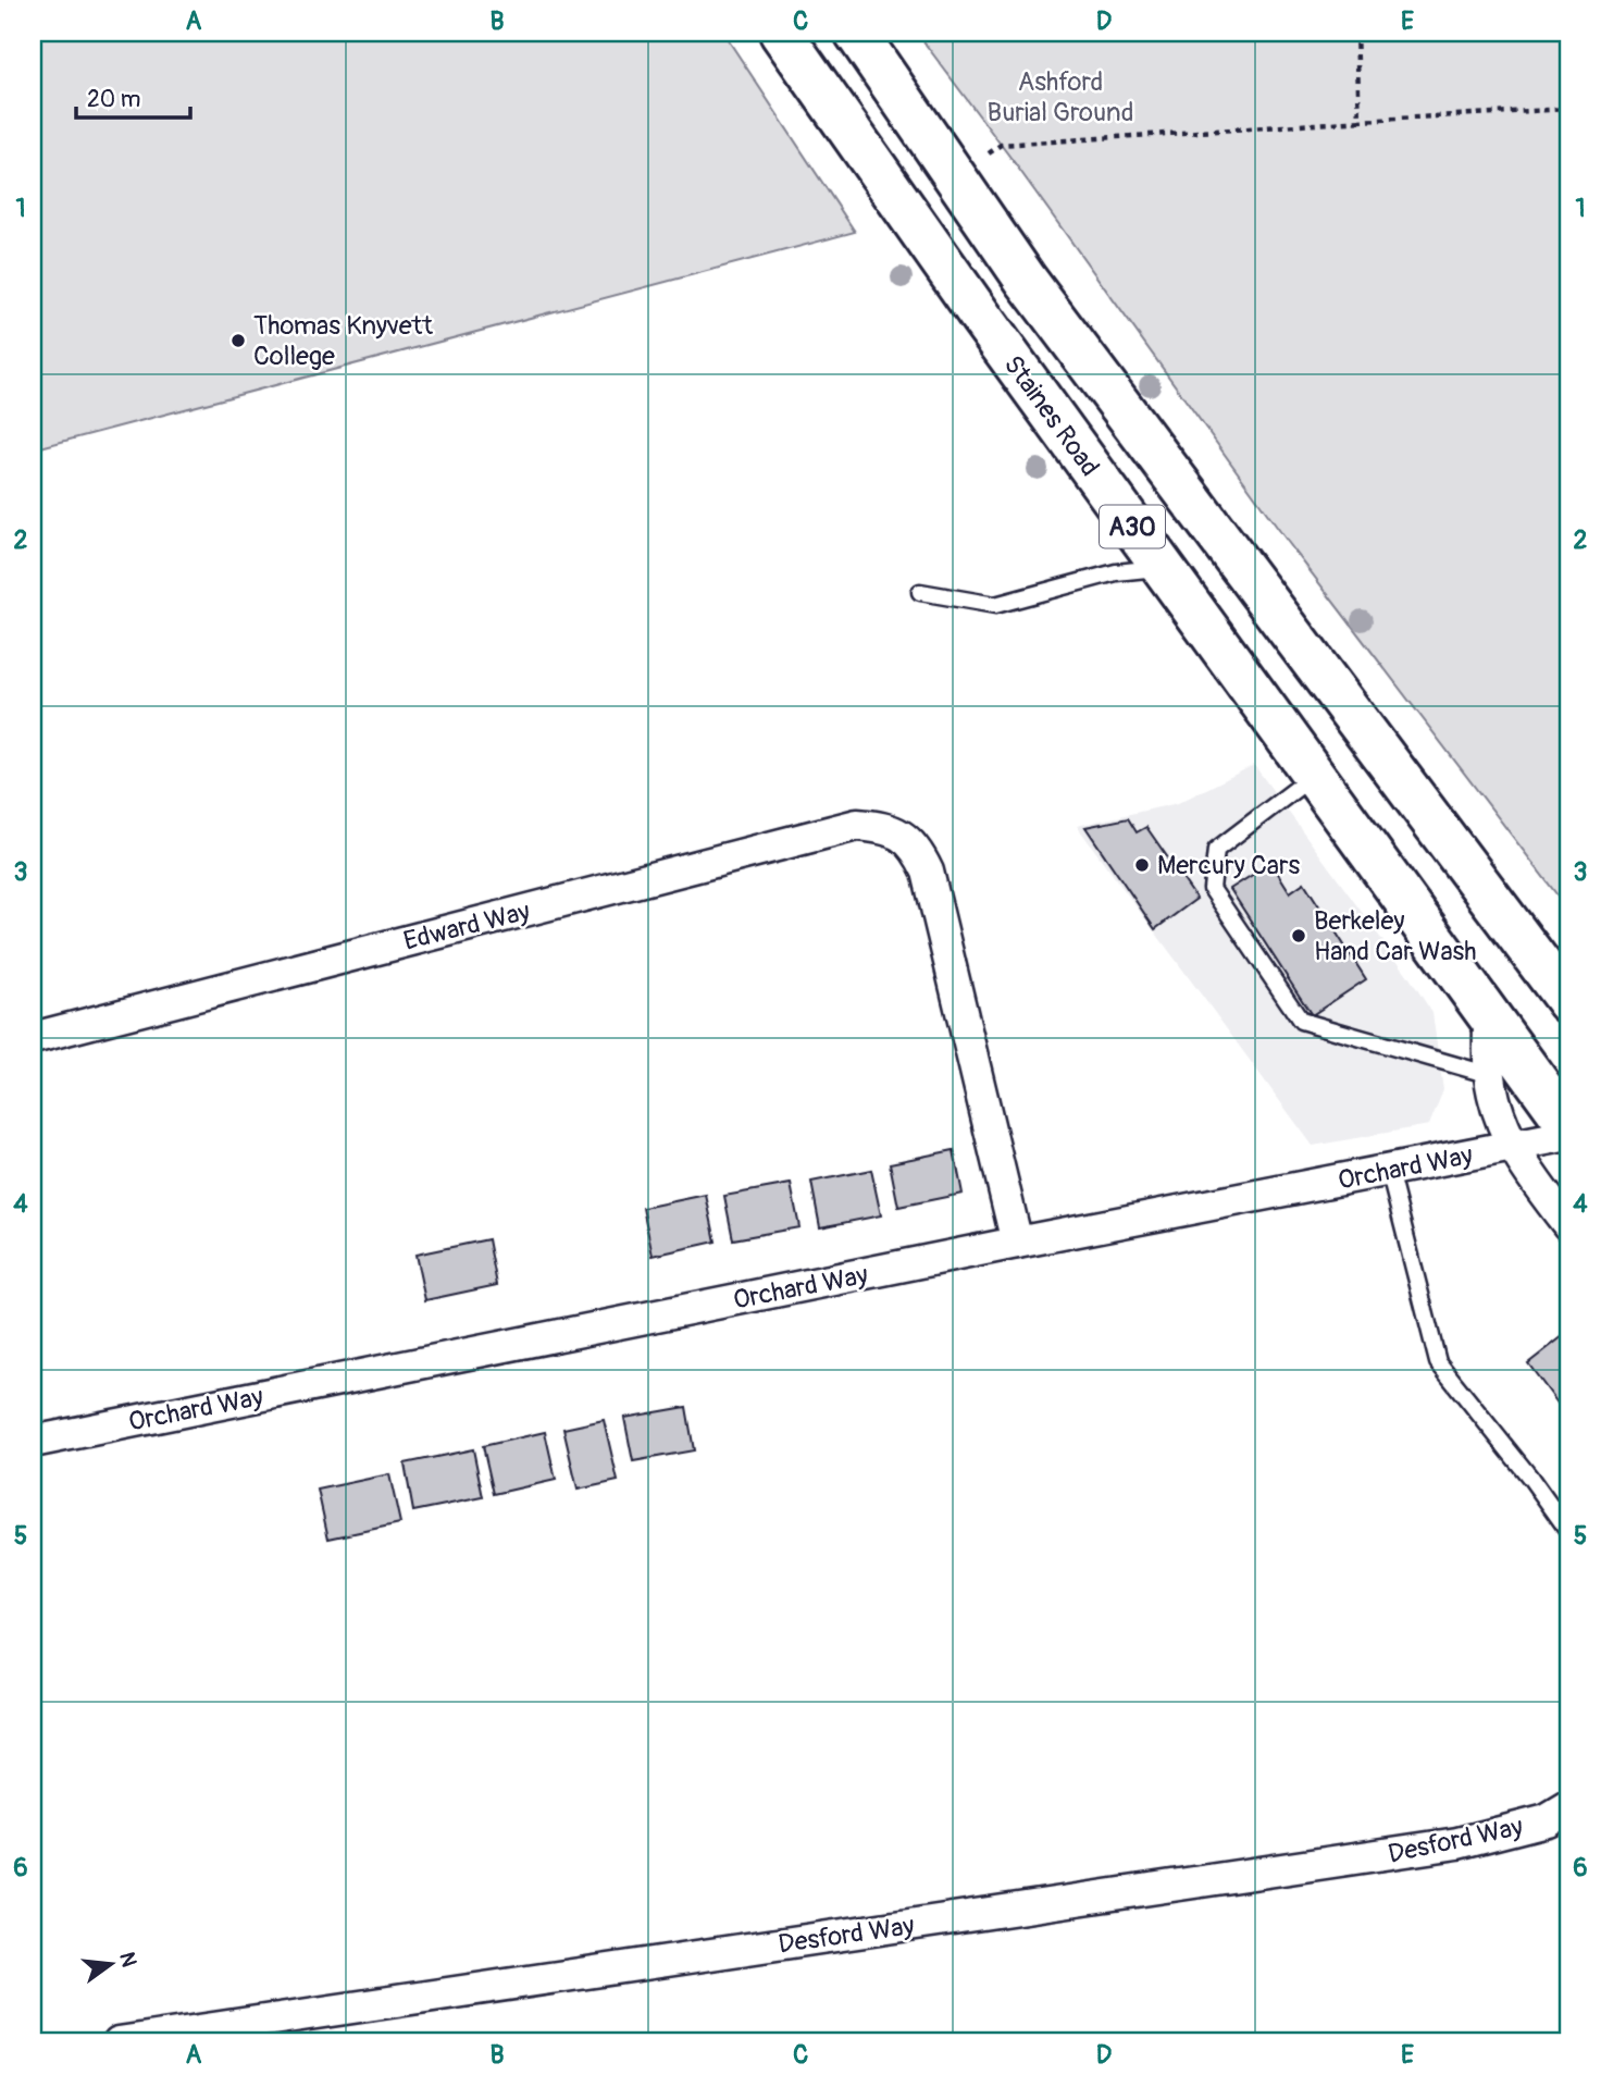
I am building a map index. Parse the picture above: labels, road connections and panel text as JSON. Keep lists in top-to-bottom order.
{
  "streets": {
    "highway": ["Staines Road", "A30"],
    "street": ["Edward Way", "Orchard Way", "Desford Way"]
  },
  "crossings": [
    ["Edward Way", "Orchard Way"]
  ],
  "parks": ["Ashford Burial Ground"],
  "places": ["Thomas Knyvett College", "Mercury Cars", "Berkeley Hand Car Wash"],
  "scale_bar": "20 m",
  "north": "right",
  "grid": {
    "columns": [
      "A",
      "B",
      "C",
      "D",
      "E"
    ],
    "rows": [
      "1",
      "2",
      "3",
      "4",
      "5",
      "6"
    ]
  }
}
